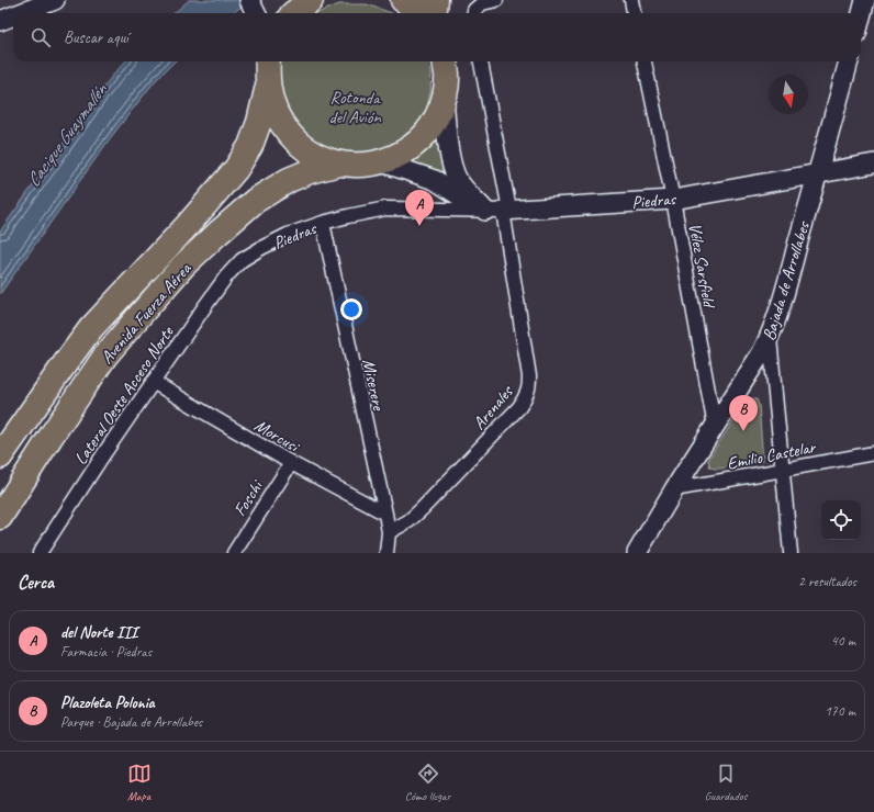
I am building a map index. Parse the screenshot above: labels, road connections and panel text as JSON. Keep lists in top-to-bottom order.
{
  "streets": {
    "highway": ["Avenida Fuerza Aérea"],
    "street": [
      "Piedras",
      "Vélez Sarsfield",
      "Bajada de Arrollabes",
      "Miserere",
      "Lateral Oeste Acceso Norte",
      "Arenales",
      "Morcusi",
      "Emilio Castelar",
      "Foschi"
    ]
  },
  "crossings": [
    ["Piedras", "Vélez Sarsfield"],
    ["Piedras", "Bajada de Arrollabes"],
    ["Piedras", "Miserere"],
    ["Piedras", "Lateral Oeste Acceso Norte"],
    ["Piedras", "Arenales"],
    ["Vélez Sarsfield", "Bajada de Arrollabes"],
    ["Bajada de Arrollabes", "Emilio Castelar"],
    ["Miserere", "Arenales"],
    ["Miserere", "Morcusi"],
    ["Lateral Oeste Acceso Norte", "Morcusi"],
    ["Morcusi", "Foschi"]
  ],
  "water": ["Cacique Guaymallén"],
  "parks": ["Rotonda del Avión"],
  "north": "bottom",
  "page": {
    "search": "Buscar aquí",
    "pins": ["A", "B"],
    "heading": ["Cerca", "2 resultados"],
    "list": [
      {
        "mark": "A",
        "name": "del Norte III",
        "note": "Farmacia · Piedras",
        "value": "40 m"
      },
      {
        "mark": "B",
        "name": "Plazoleta Polonia",
        "note": "Parque · Bajada de Arrollabes",
        "value": "170 m"
      }
    ],
    "nav": ["Mapa", "Cómo llegar", "Guardados"]
  }
}
